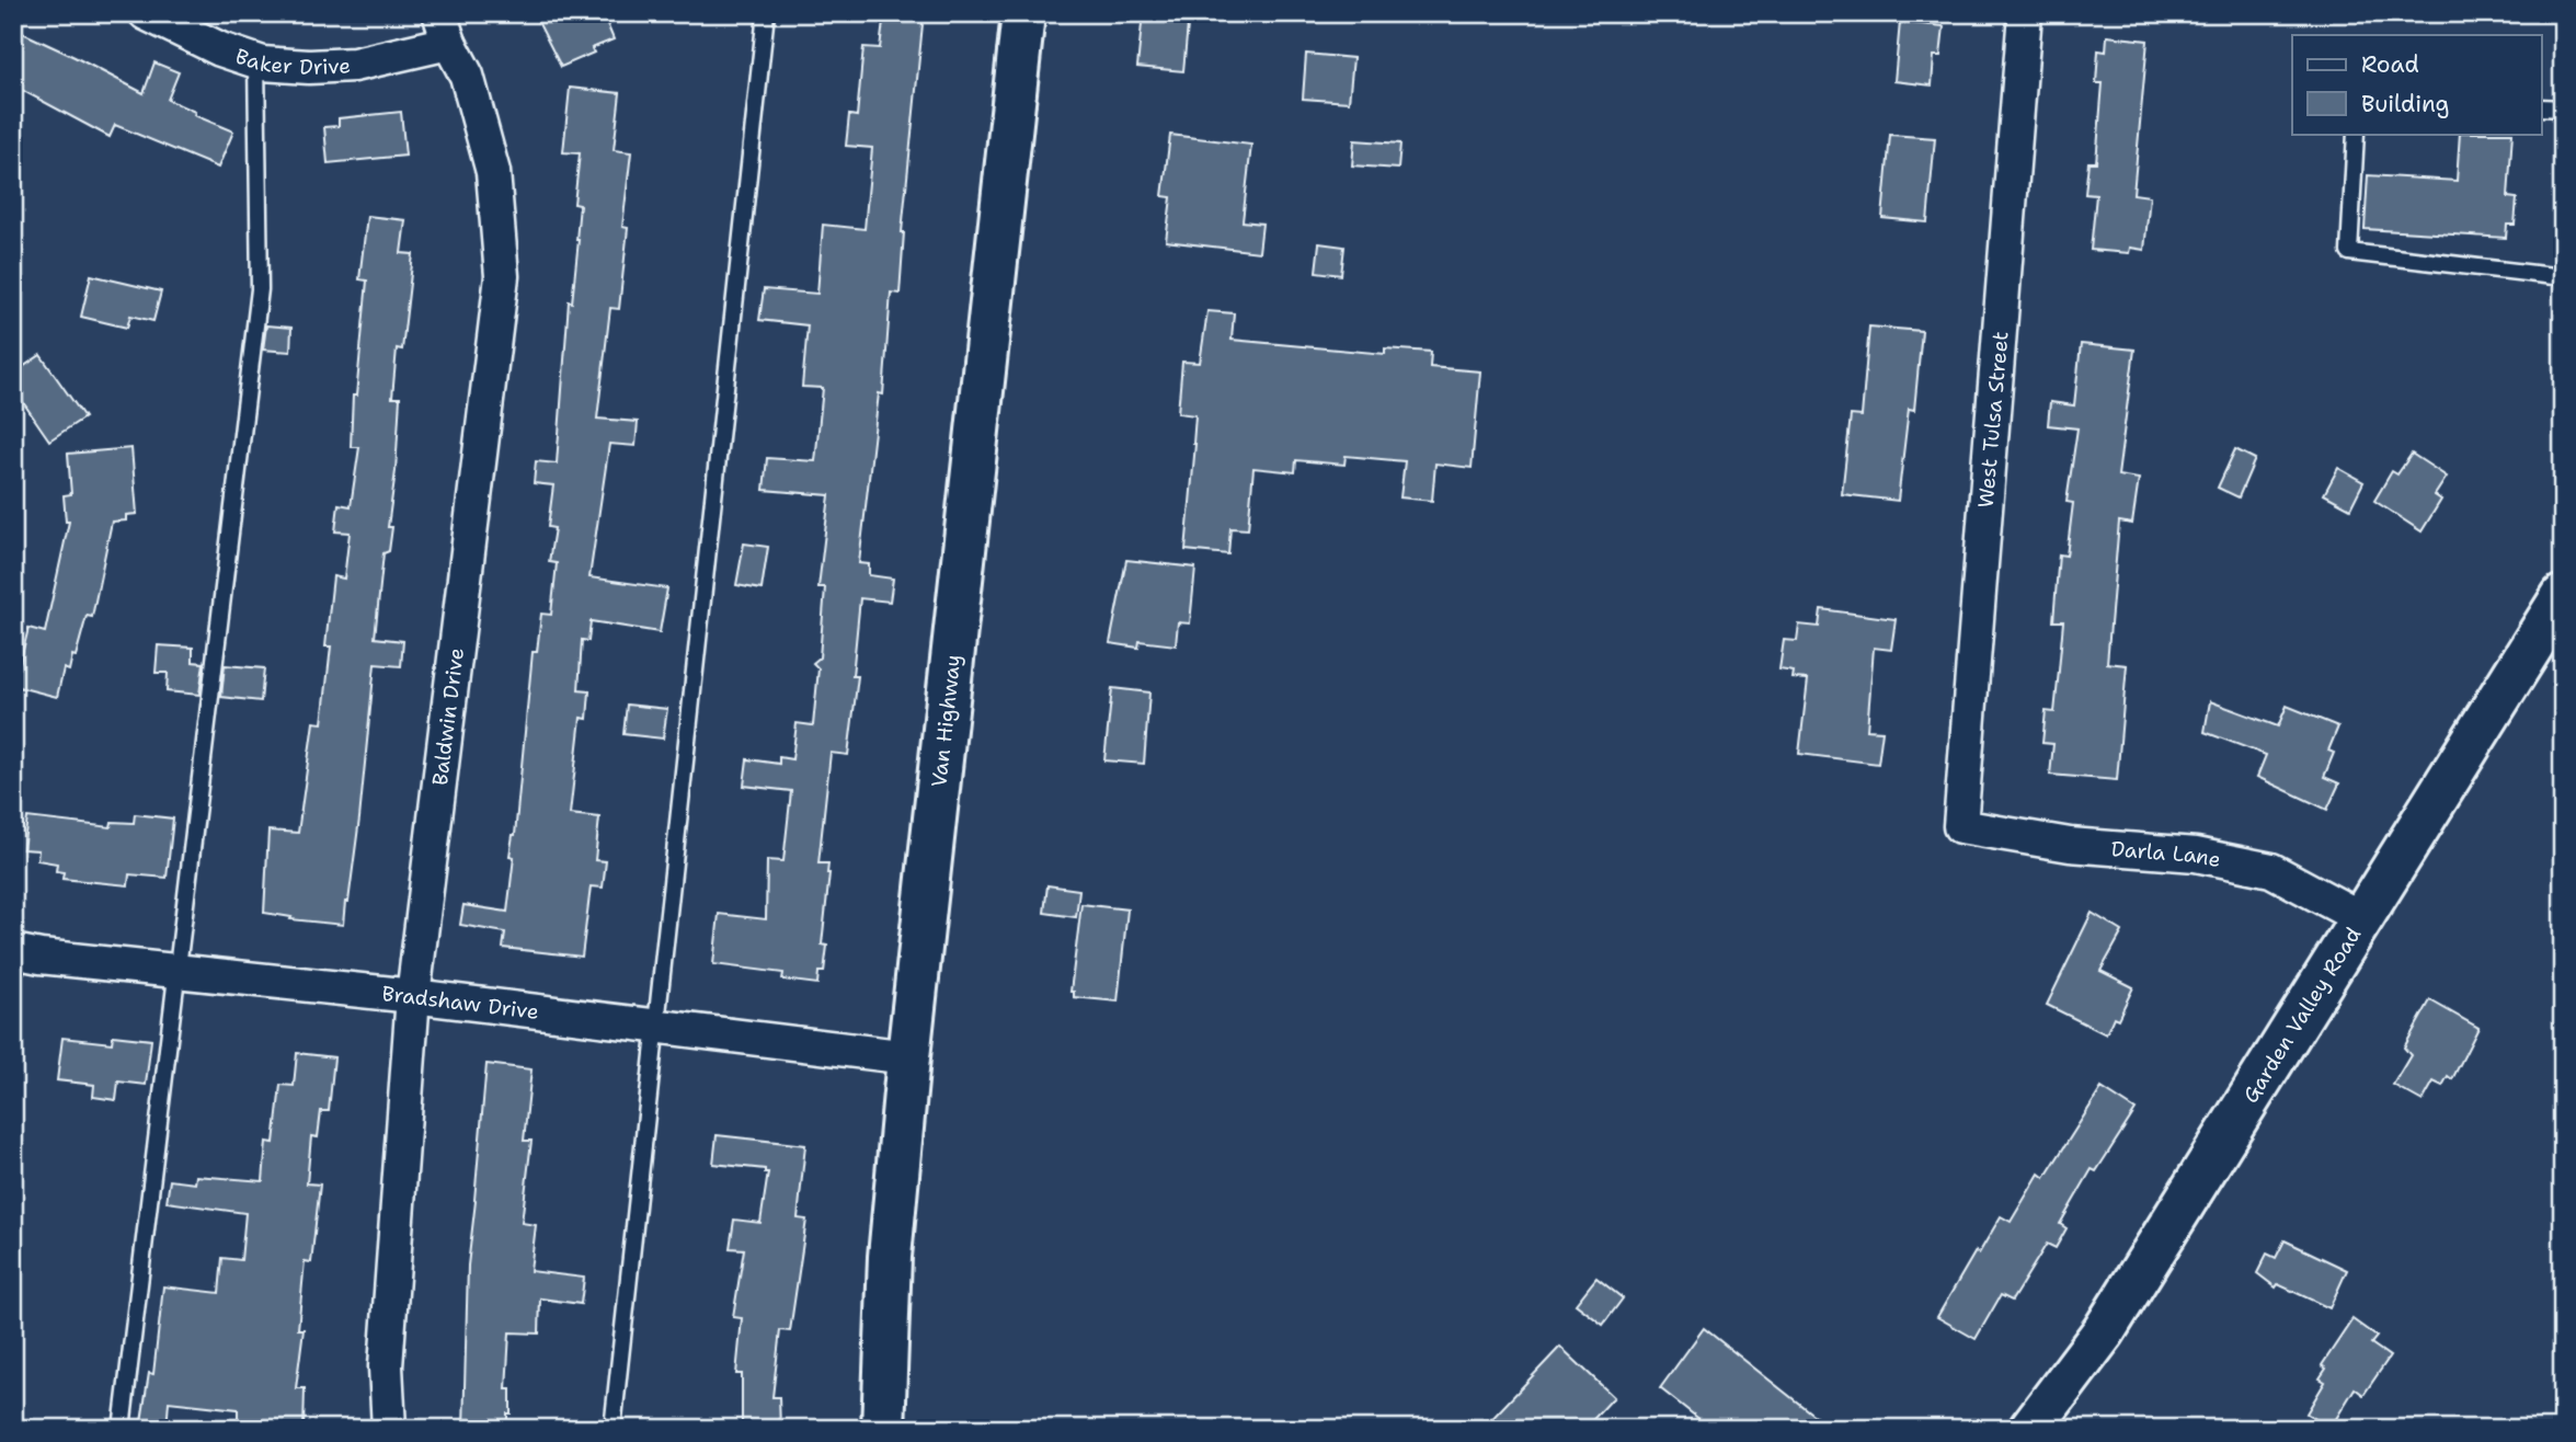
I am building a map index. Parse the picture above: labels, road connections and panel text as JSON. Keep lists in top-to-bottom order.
{
  "streets": {
    "main road": ["Van Highway", "Garden Valley Road"],
    "street": [
      "Baker Drive",
      "West Tulsa Street",
      "Baldwin Drive",
      "Darla Lane",
      "Bradshaw Drive"
    ]
  },
  "crossings": [
    ["Baker Drive", "Baldwin Drive"],
    ["West Tulsa Street", "Darla Lane"],
    ["Baldwin Drive", "Bradshaw Drive"],
    ["Van Highway", "Bradshaw Drive"],
    ["Darla Lane", "Garden Valley Road"]
  ],
  "legend": ["Road", "Building"]
}
